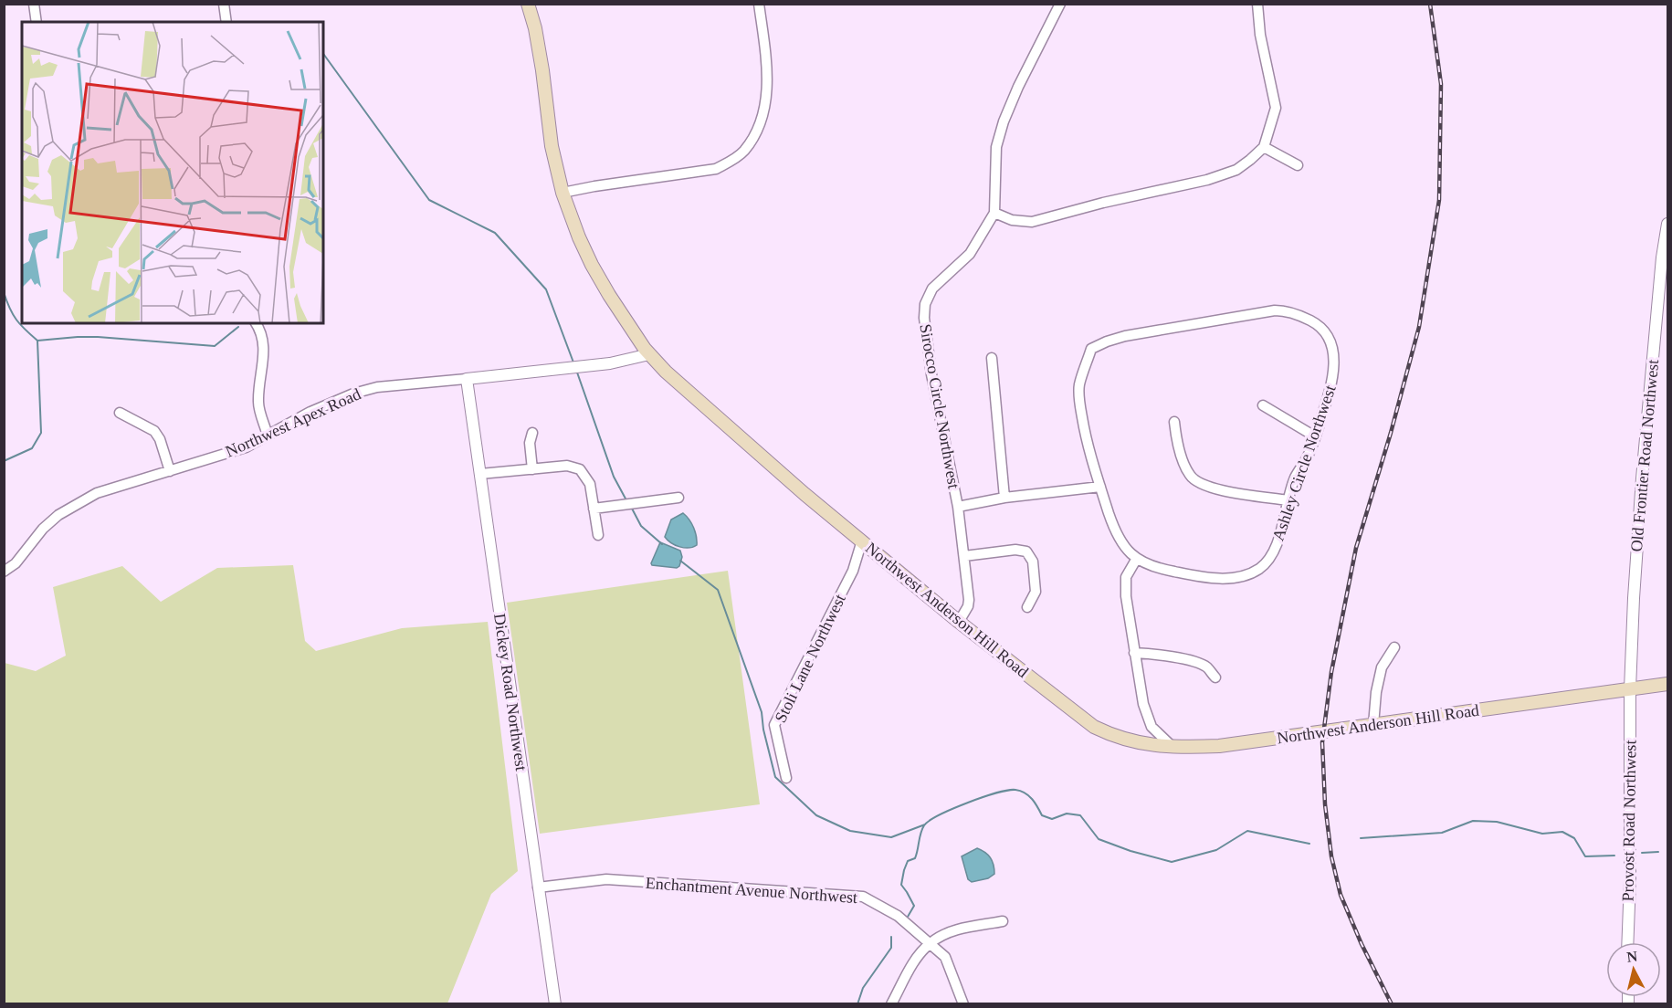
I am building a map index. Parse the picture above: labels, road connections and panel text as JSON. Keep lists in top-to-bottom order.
{
  "streets": {
    "main road": ["Northwest Anderson Hill Road"],
    "street": [
      "Sirocco Circle Northwest",
      "Northwest Apex Road",
      "Old Frontier Road Northwest",
      "Ashley Circle Northwest",
      "Stoli Lane Northwest",
      "Dickey Road Northwest",
      "Provost Road Northwest",
      "Enchantment Avenue Northwest"
    ]
  },
  "crossings": [
    ["Sirocco Circle Northwest", "Northwest Anderson Hill Road"],
    ["Northwest Apex Road", "Northwest Anderson Hill Road"],
    ["Northwest Apex Road", "Dickey Road Northwest"],
    ["Old Frontier Road Northwest", "Northwest Anderson Hill Road"],
    ["Old Frontier Road Northwest", "Provost Road Northwest"],
    ["Northwest Anderson Hill Road", "Stoli Lane Northwest"],
    ["Northwest Anderson Hill Road", "Provost Road Northwest"],
    ["Dickey Road Northwest", "Enchantment Avenue Northwest"]
  ],
  "north": "top"
}
